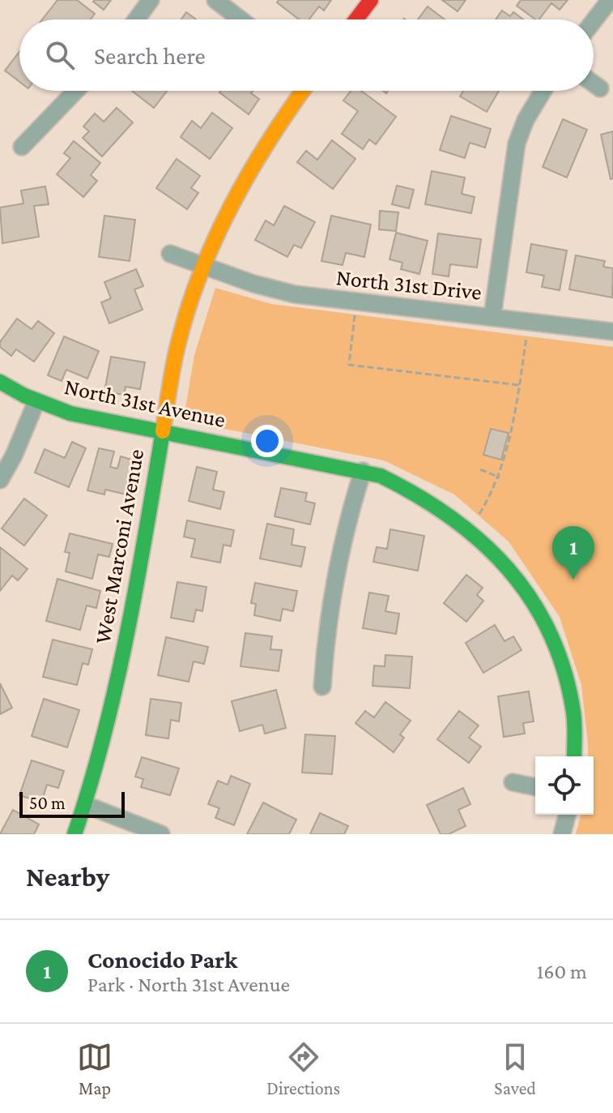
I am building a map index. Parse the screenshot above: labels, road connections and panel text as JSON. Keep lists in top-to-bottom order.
{
  "streets": {
    "street": ["North 31st Drive", "North 31st Avenue", "West Marconi Avenue"]
  },
  "crossings": [
    ["North 31st Drive", "West Marconi Avenue"],
    ["North 31st Avenue", "West Marconi Avenue"]
  ],
  "scale_bar": "50 m",
  "page": {
    "search": "Search here",
    "pins": "1",
    "scale": "50 m",
    "heading": "Nearby",
    "list": [
      {
        "mark": "1",
        "name": "Conocido Park",
        "note": "Park · North 31st Avenue",
        "value": "160 m"
      }
    ],
    "nav": ["Map", "Directions", "Saved"]
  }
}
